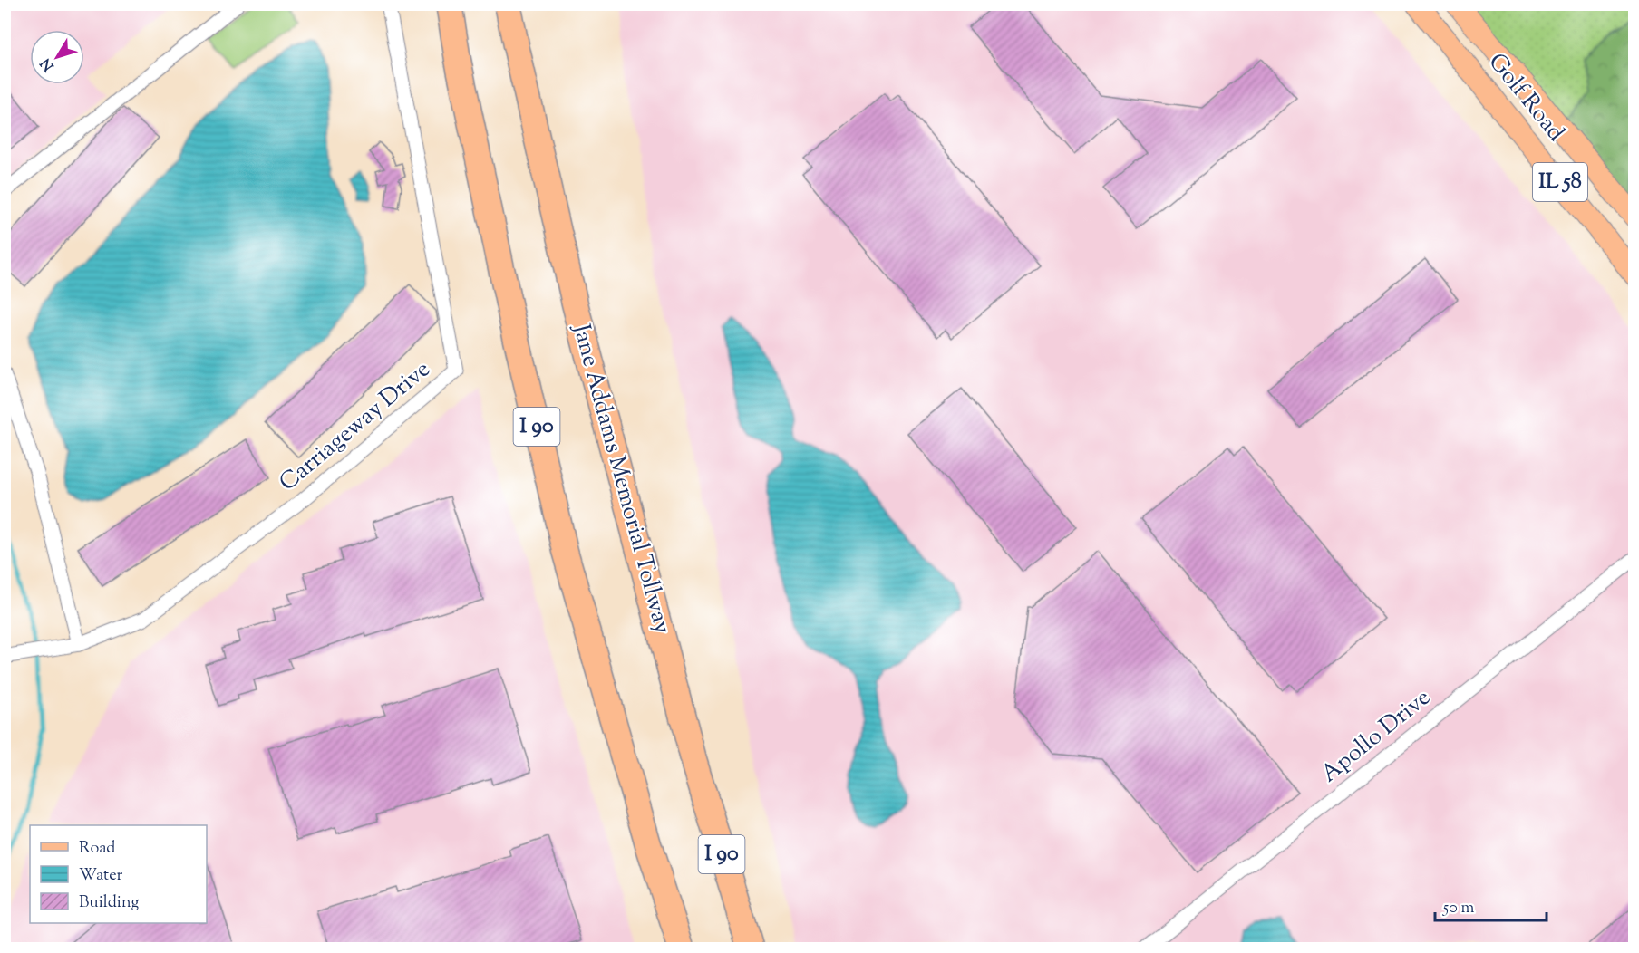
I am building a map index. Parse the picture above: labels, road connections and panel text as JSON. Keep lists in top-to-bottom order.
{
  "streets": {
    "highway": ["I 90", "Jane Addams Memorial Tollway"],
    "main road": ["Golf Road", "IL 58"],
    "street": ["Carriageway Drive", "Apollo Drive"]
  },
  "legend": ["Road", "Water", "Building"],
  "scale_bar": "50 m",
  "north": "bottom left"
}
